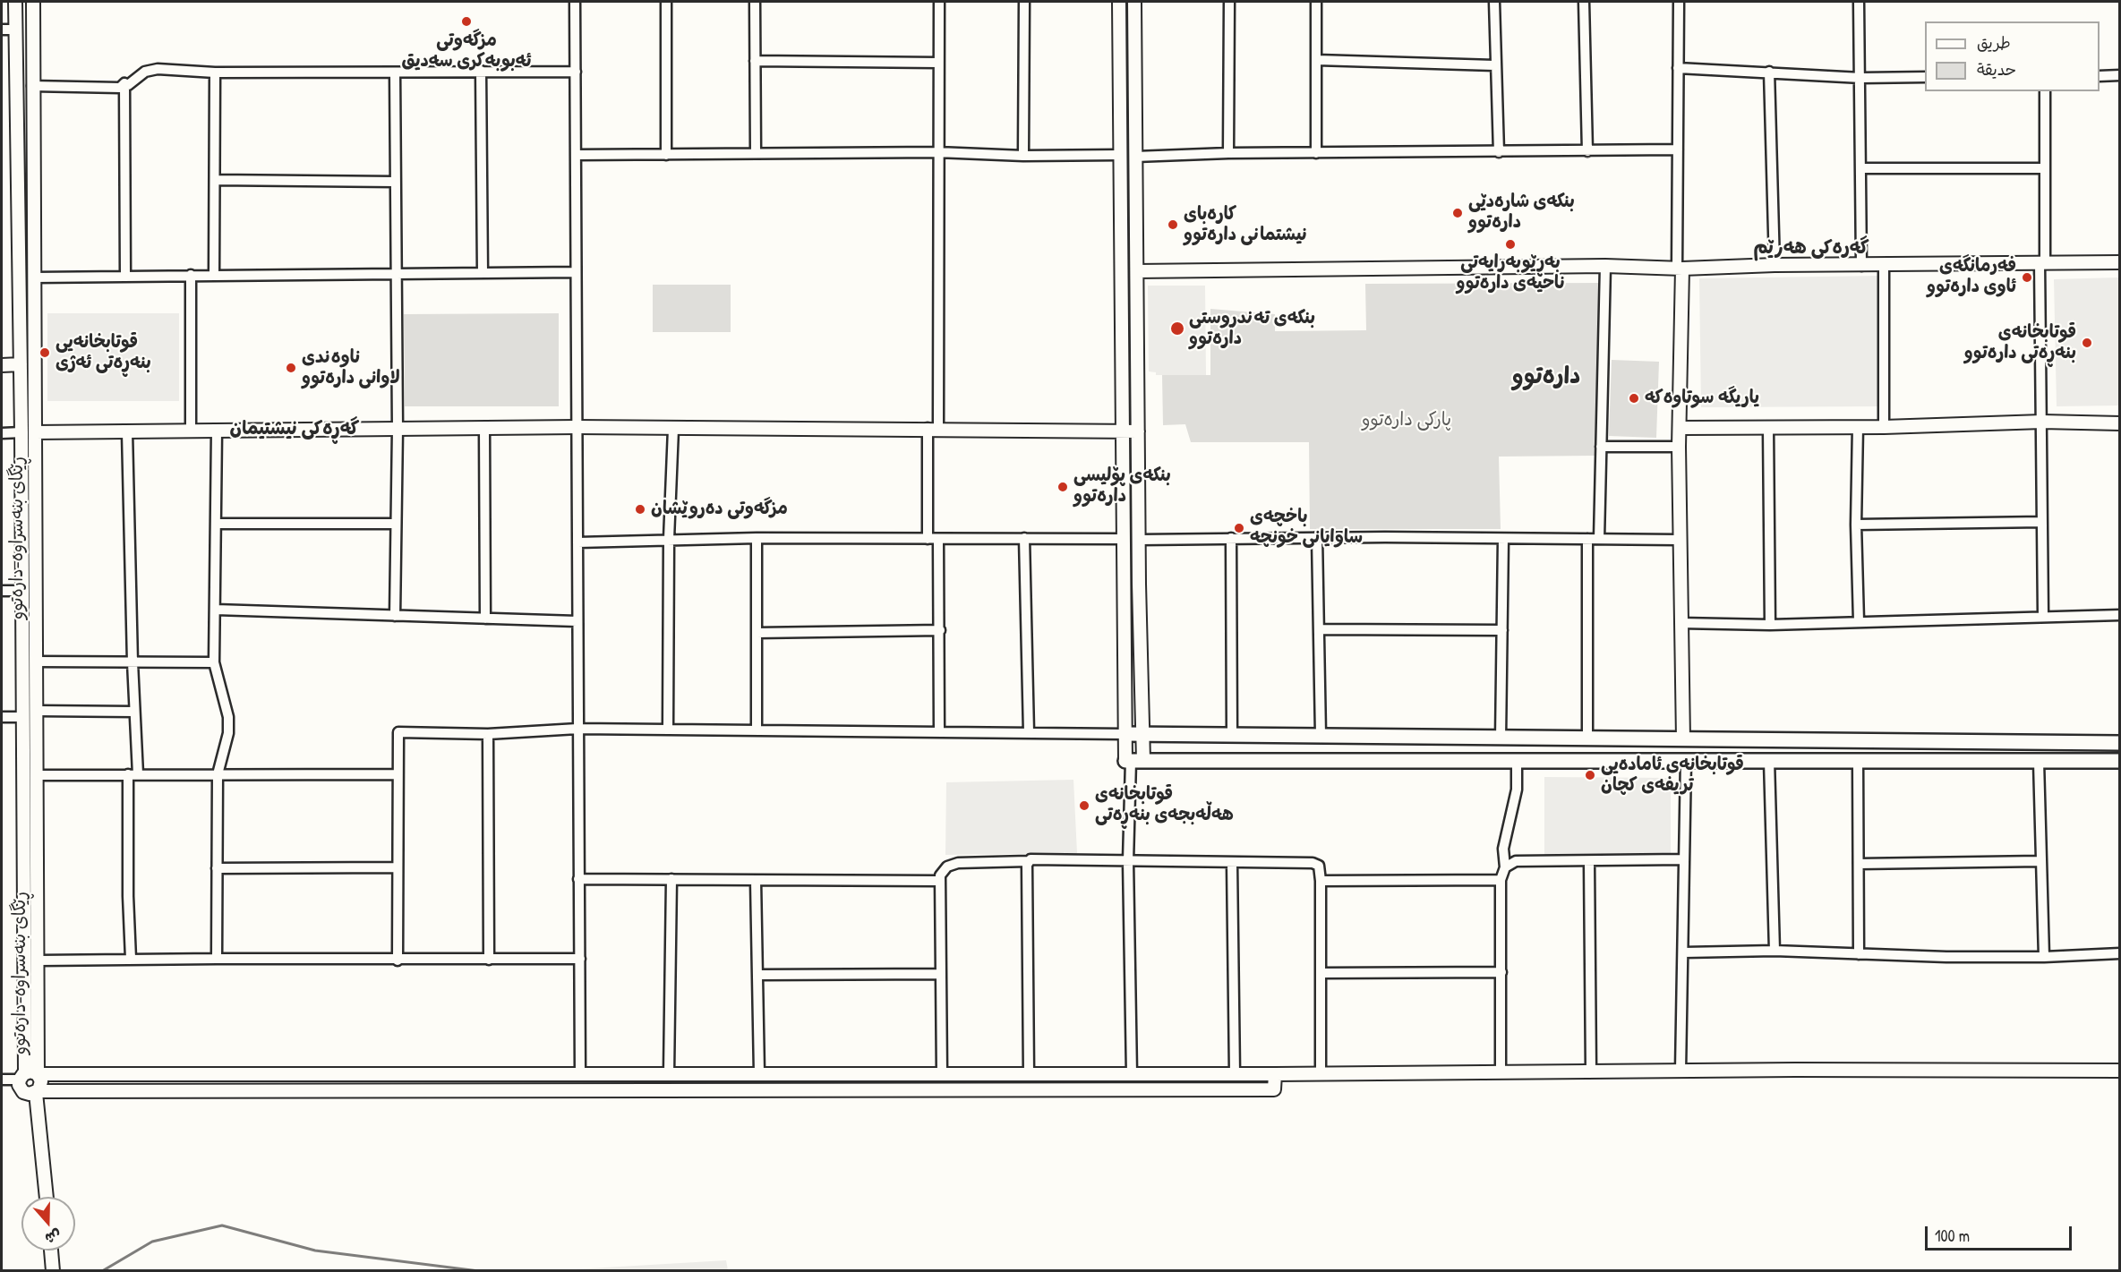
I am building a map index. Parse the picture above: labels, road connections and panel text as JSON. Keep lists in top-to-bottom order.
{
  "streets": {
    "street": ["ڕێگای بنەسراوە-دارەتوو"]
  },
  "districts": ["گەرەکی هەرێم", "دارەتوو", "گەڕەکی نیشتیمان"],
  "parks": ["پارکی دارەتوو"],
  "places": [
    "مزگەوتی ئەبوبەکری سەدیق",
    "بنکەی شارەدێی دارەتوو",
    "کارەبای نیشتمانی دارەتوو",
    "بەڕێوبەرایەتی ناحیەی دارەتوو",
    "فەرمانگەی ئاوی دارەتوو",
    "بنکەی تەندروستی دارەتوو",
    "قوتابخانەی بنەڕەتی دارەتوو",
    "قوتابخانەیی بنەڕەتی ئەژی",
    "ناوەندی لاوانی دارەتوو",
    "یاریگە سوتاوەکە",
    "بنکەی پۆلیسی دارەتوو",
    "مزگەوتی دەروێشان",
    "باخچەی ساوایانی خونچە",
    "قوتابخانەی ئامادەیی تریفەی کچان",
    "قوتابخانەی هەڵەبجەی بنەڕەتی"
  ],
  "legend": ["طريق", "حديقة"],
  "scale_bar": "100 m",
  "north": "bottom"
}
